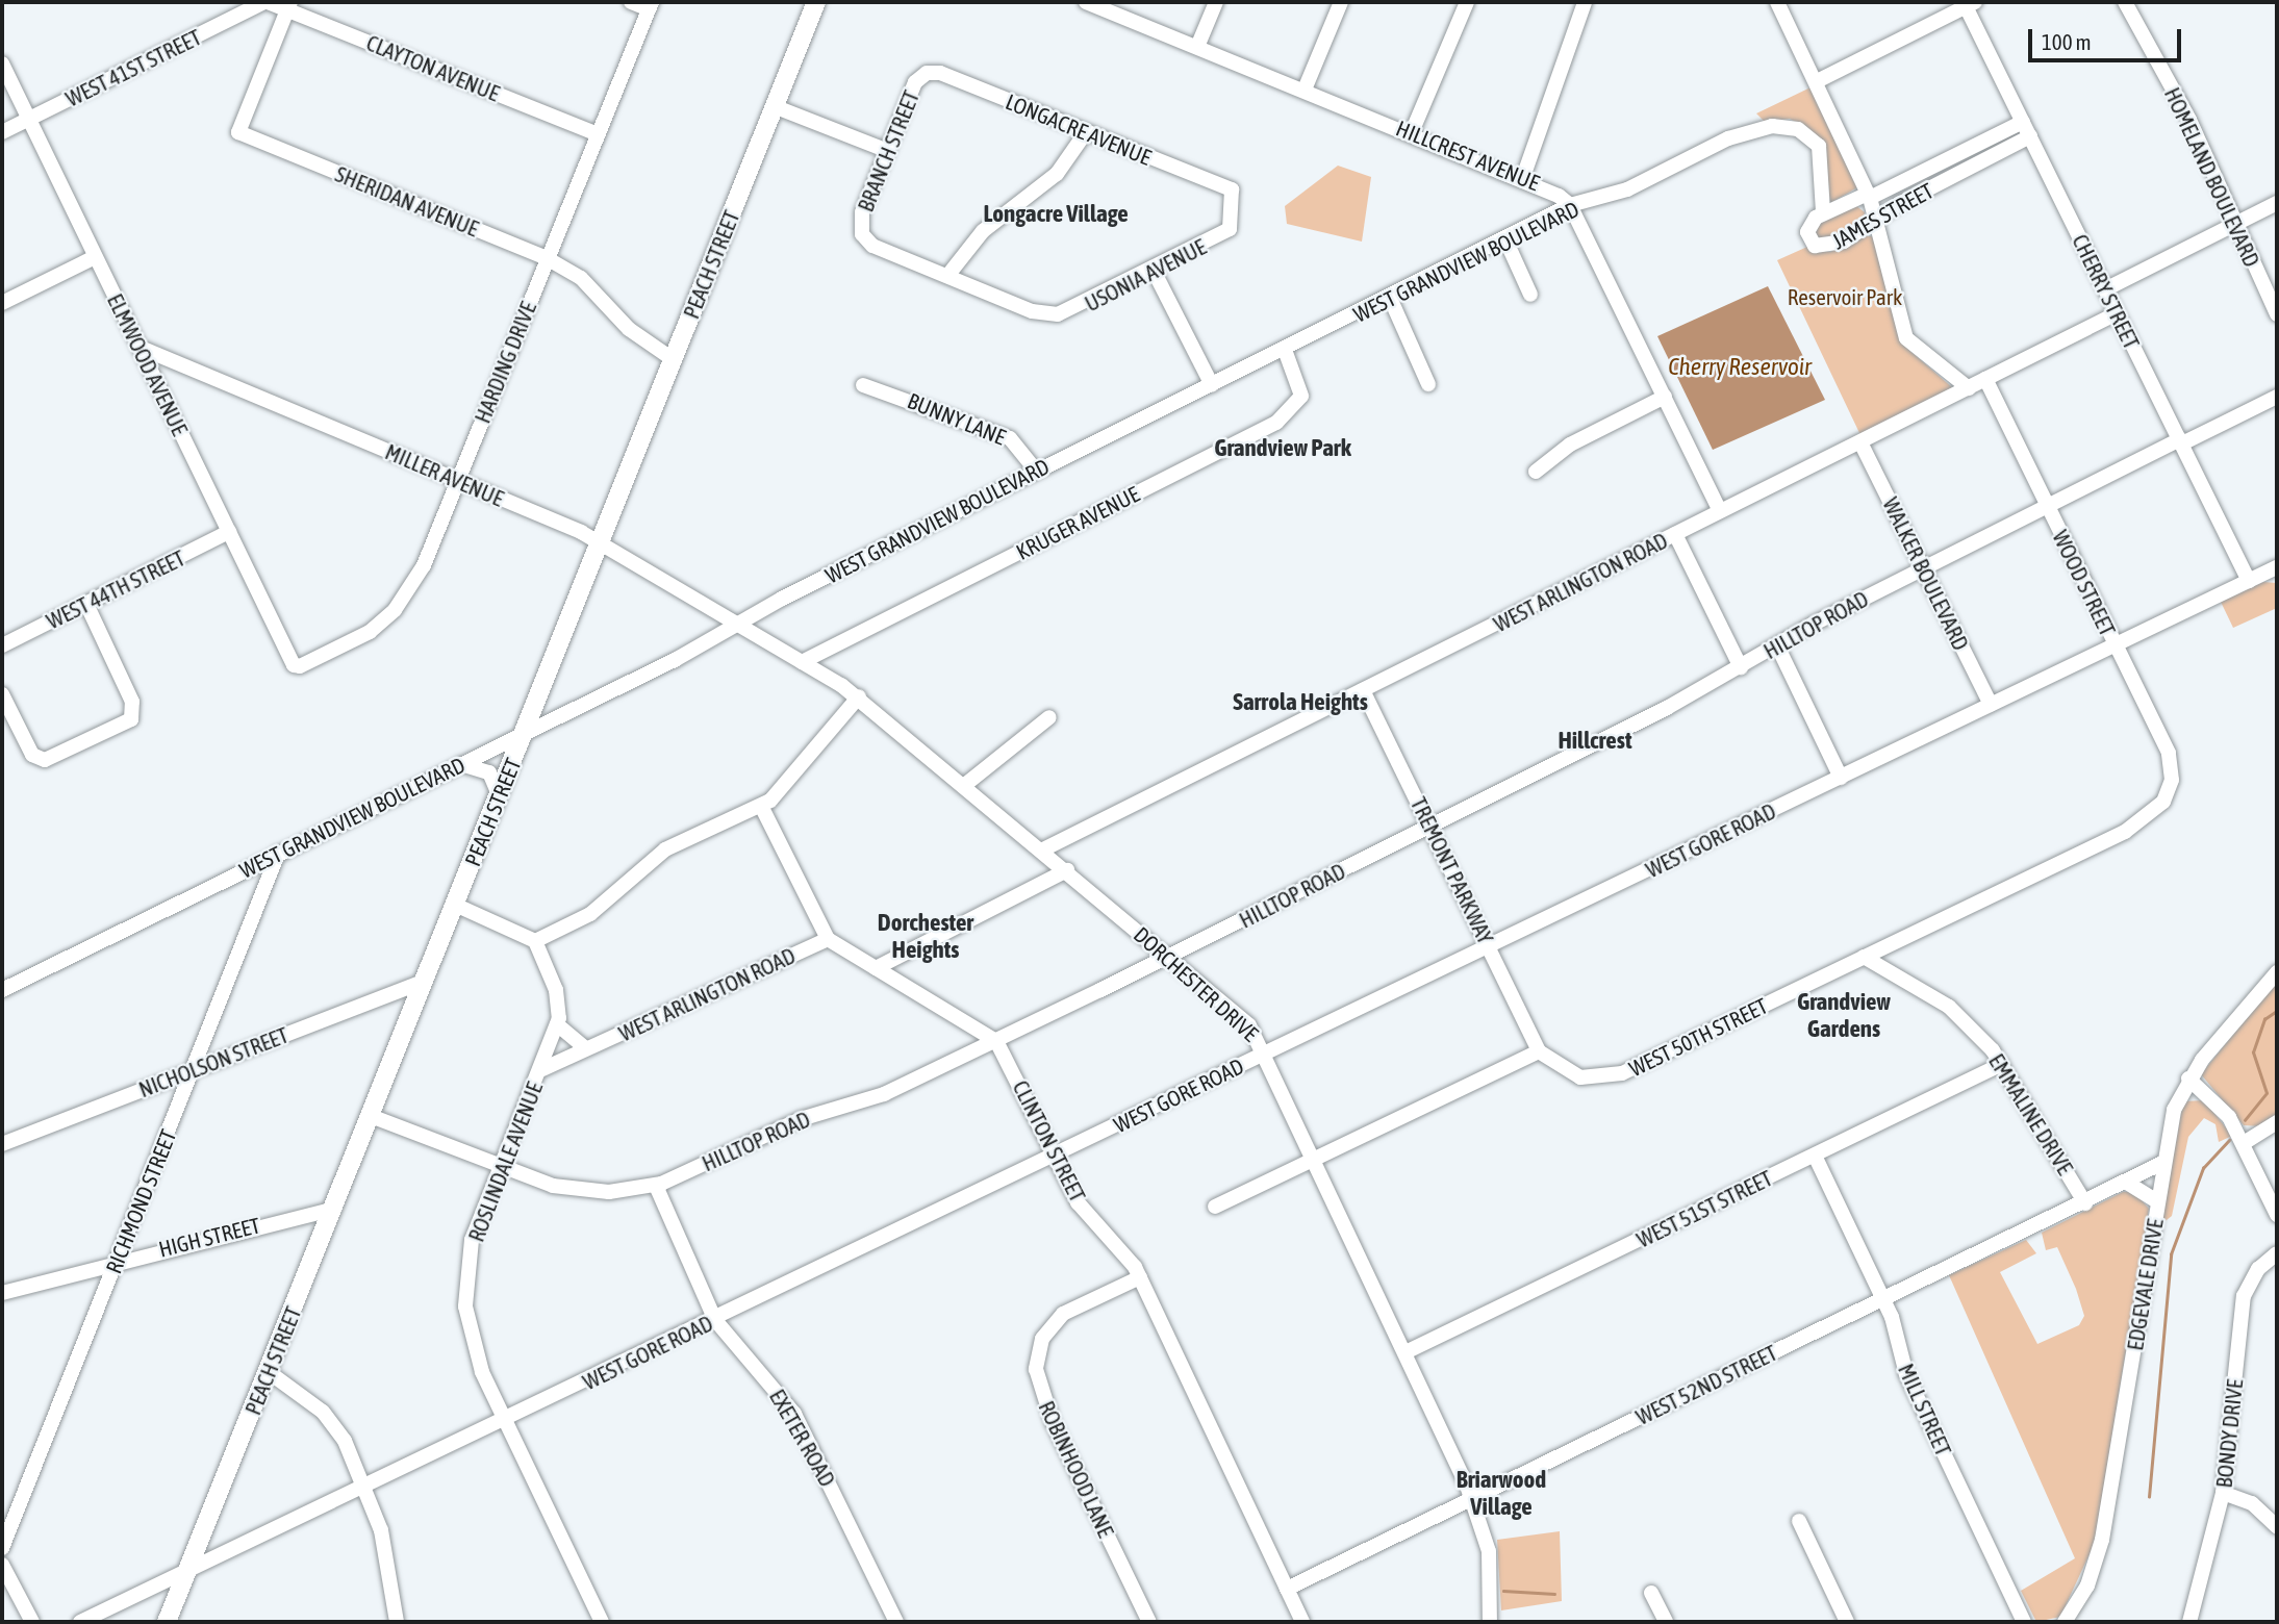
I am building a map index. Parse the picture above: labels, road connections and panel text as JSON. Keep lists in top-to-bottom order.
{
  "streets": {
    "main road": ["PEACH STREET"],
    "street": [
      "WEST 41ST STREET",
      "CLAYTON AVENUE",
      "LONGACRE AVENUE",
      "BRANCH STREET",
      "HILLCREST AVENUE",
      "HOMELAND BOULEVARD",
      "SHERIDAN AVENUE",
      "JAMES STREET",
      "WEST GRANDVIEW BOULEVARD",
      "USONIA AVENUE",
      "CHERRY STREET",
      "HARDING DRIVE",
      "ELMWOOD AVENUE",
      "BUNNY LANE",
      "MILLER AVENUE",
      "KRUGER AVENUE",
      "WALKER BOULEVARD",
      "WEST ARLINGTON ROAD",
      "WOOD STREET",
      "WEST 44TH STREET",
      "HILLTOP ROAD",
      "WEST GORE ROAD",
      "TREMONT PARKWAY",
      "DORCHESTER DRIVE",
      "WEST 50TH STREET",
      "NICHOLSON STREET",
      "EMMALINE DRIVE",
      "CLINTON STREET",
      "ROSLINDALE AVENUE",
      "RICHMOND STREET",
      "WEST 51ST STREET",
      "HIGH STREET",
      "EDGEVALE DRIVE",
      "WEST 52ND STREET",
      "MILL STREET",
      "BONDY DRIVE",
      "EXETER ROAD",
      "ROBINHOOD LANE"
    ]
  },
  "crossings": [
    ["WEST 41ST STREET", "CLAYTON AVENUE"],
    ["WEST 41ST STREET", "ELMWOOD AVENUE"],
    ["CLAYTON AVENUE", "SHERIDAN AVENUE"],
    ["CLAYTON AVENUE", "HARDING DRIVE"],
    ["LONGACRE AVENUE", "BRANCH STREET"],
    ["LONGACRE AVENUE", "USONIA AVENUE"],
    ["BRANCH STREET", "USONIA AVENUE"],
    ["HILLCREST AVENUE", "WEST GRANDVIEW BOULEVARD"],
    ["SHERIDAN AVENUE", "PEACH STREET"],
    ["SHERIDAN AVENUE", "HARDING DRIVE"],
    ["JAMES STREET", "WEST GRANDVIEW BOULEVARD"],
    ["JAMES STREET", "CHERRY STREET"],
    ["WEST GRANDVIEW BOULEVARD", "PEACH STREET"],
    ["WEST GRANDVIEW BOULEVARD", "BUNNY LANE"],
    ["WEST GRANDVIEW BOULEVARD", "MILLER AVENUE"],
    ["WEST GRANDVIEW BOULEVARD", "KRUGER AVENUE"],
    ["WEST GRANDVIEW BOULEVARD", "DORCHESTER DRIVE"],
    ["WEST GRANDVIEW BOULEVARD", "RICHMOND STREET"],
    ["PEACH STREET", "MILLER AVENUE"],
    ["PEACH STREET", "HILLTOP ROAD"],
    ["PEACH STREET", "WEST GORE ROAD"],
    ["PEACH STREET", "NICHOLSON STREET"],
    ["PEACH STREET", "HIGH STREET"],
    ["CHERRY STREET", "WEST ARLINGTON ROAD"],
    ["CHERRY STREET", "HILLTOP ROAD"],
    ["CHERRY STREET", "WEST GORE ROAD"],
    ["HARDING DRIVE", "ELMWOOD AVENUE"],
    ["HARDING DRIVE", "MILLER AVENUE"],
    ["ELMWOOD AVENUE", "MILLER AVENUE"],
    ["ELMWOOD AVENUE", "WEST 44TH STREET"],
    ["MILLER AVENUE", "DORCHESTER DRIVE"],
    ["KRUGER AVENUE", "DORCHESTER DRIVE"],
    ["WALKER BOULEVARD", "WEST ARLINGTON ROAD"],
    ["WALKER BOULEVARD", "HILLTOP ROAD"],
    ["WALKER BOULEVARD", "WEST GORE ROAD"],
    ["WEST ARLINGTON ROAD", "WOOD STREET"],
    ["WEST ARLINGTON ROAD", "TREMONT PARKWAY"],
    ["WEST ARLINGTON ROAD", "DORCHESTER DRIVE"],
    ["WEST ARLINGTON ROAD", "ROSLINDALE AVENUE"],
    ["WOOD STREET", "HILLTOP ROAD"],
    ["WOOD STREET", "WEST GORE ROAD"],
    ["WOOD STREET", "WEST 50TH STREET"],
    ["HILLTOP ROAD", "TREMONT PARKWAY"],
    ["HILLTOP ROAD", "DORCHESTER DRIVE"],
    ["HILLTOP ROAD", "CLINTON STREET"],
    ["HILLTOP ROAD", "ROSLINDALE AVENUE"],
    ["HILLTOP ROAD", "EXETER ROAD"],
    ["WEST GORE ROAD", "TREMONT PARKWAY"],
    ["WEST GORE ROAD", "DORCHESTER DRIVE"],
    ["WEST GORE ROAD", "CLINTON STREET"],
    ["WEST GORE ROAD", "ROSLINDALE AVENUE"],
    ["WEST GORE ROAD", "EXETER ROAD"],
    ["TREMONT PARKWAY", "WEST 50TH STREET"],
    ["DORCHESTER DRIVE", "WEST 51ST STREET"],
    ["DORCHESTER DRIVE", "WEST 52ND STREET"],
    ["WEST 50TH STREET", "EMMALINE DRIVE"],
    ["NICHOLSON STREET", "RICHMOND STREET"],
    ["EMMALINE DRIVE", "WEST 51ST STREET"],
    ["EMMALINE DRIVE", "WEST 52ND STREET"],
    ["CLINTON STREET", "WEST 52ND STREET"],
    ["CLINTON STREET", "ROBINHOOD LANE"],
    ["RICHMOND STREET", "HIGH STREET"],
    ["WEST 51ST STREET", "MILL STREET"],
    ["EDGEVALE DRIVE", "WEST 52ND STREET"],
    ["WEST 52ND STREET", "MILL STREET"]
  ],
  "districts": [
    "Longacre Village",
    "Grandview Park",
    "Sarrola Heights",
    "Hillcrest",
    "Dorchester Heights",
    "Grandview Gardens",
    "Briarwood Village"
  ],
  "water": ["Cherry Reservoir"],
  "parks": ["Reservoir Park"],
  "scale_bar": "100 m"
}
